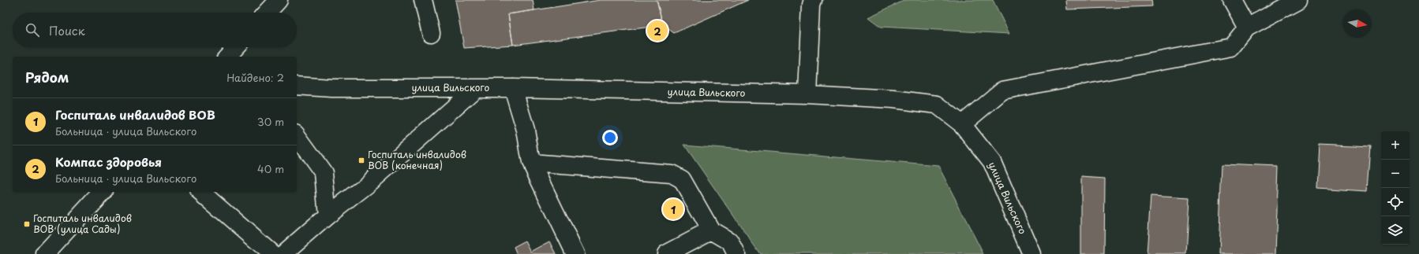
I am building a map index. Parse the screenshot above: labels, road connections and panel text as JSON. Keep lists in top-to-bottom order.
{
  "streets": {
    "street": ["улица Вильского"]
  },
  "places": {
    "transit": ["Госпиталь инвалидов ВОВ (конечная)", "Госпиталь инвалидов ВОВ (улица Сады)"]
  },
  "north": "right",
  "page": {
    "search": "Поиск",
    "pins": ["2", "1"],
    "heading": ["Рядом", "Найдено: 2"],
    "list": [
      {
        "mark": "1",
        "name": "Госпиталь инвалидов ВОВ",
        "note": "Больница · улица Вильского",
        "value": "30 m"
      },
      {
        "mark": "2",
        "name": "Компас здоровья",
        "note": "Больница · улица Вильского",
        "value": "40 m"
      }
    ],
    "map_buttons": ["+", "−"]
  }
}
